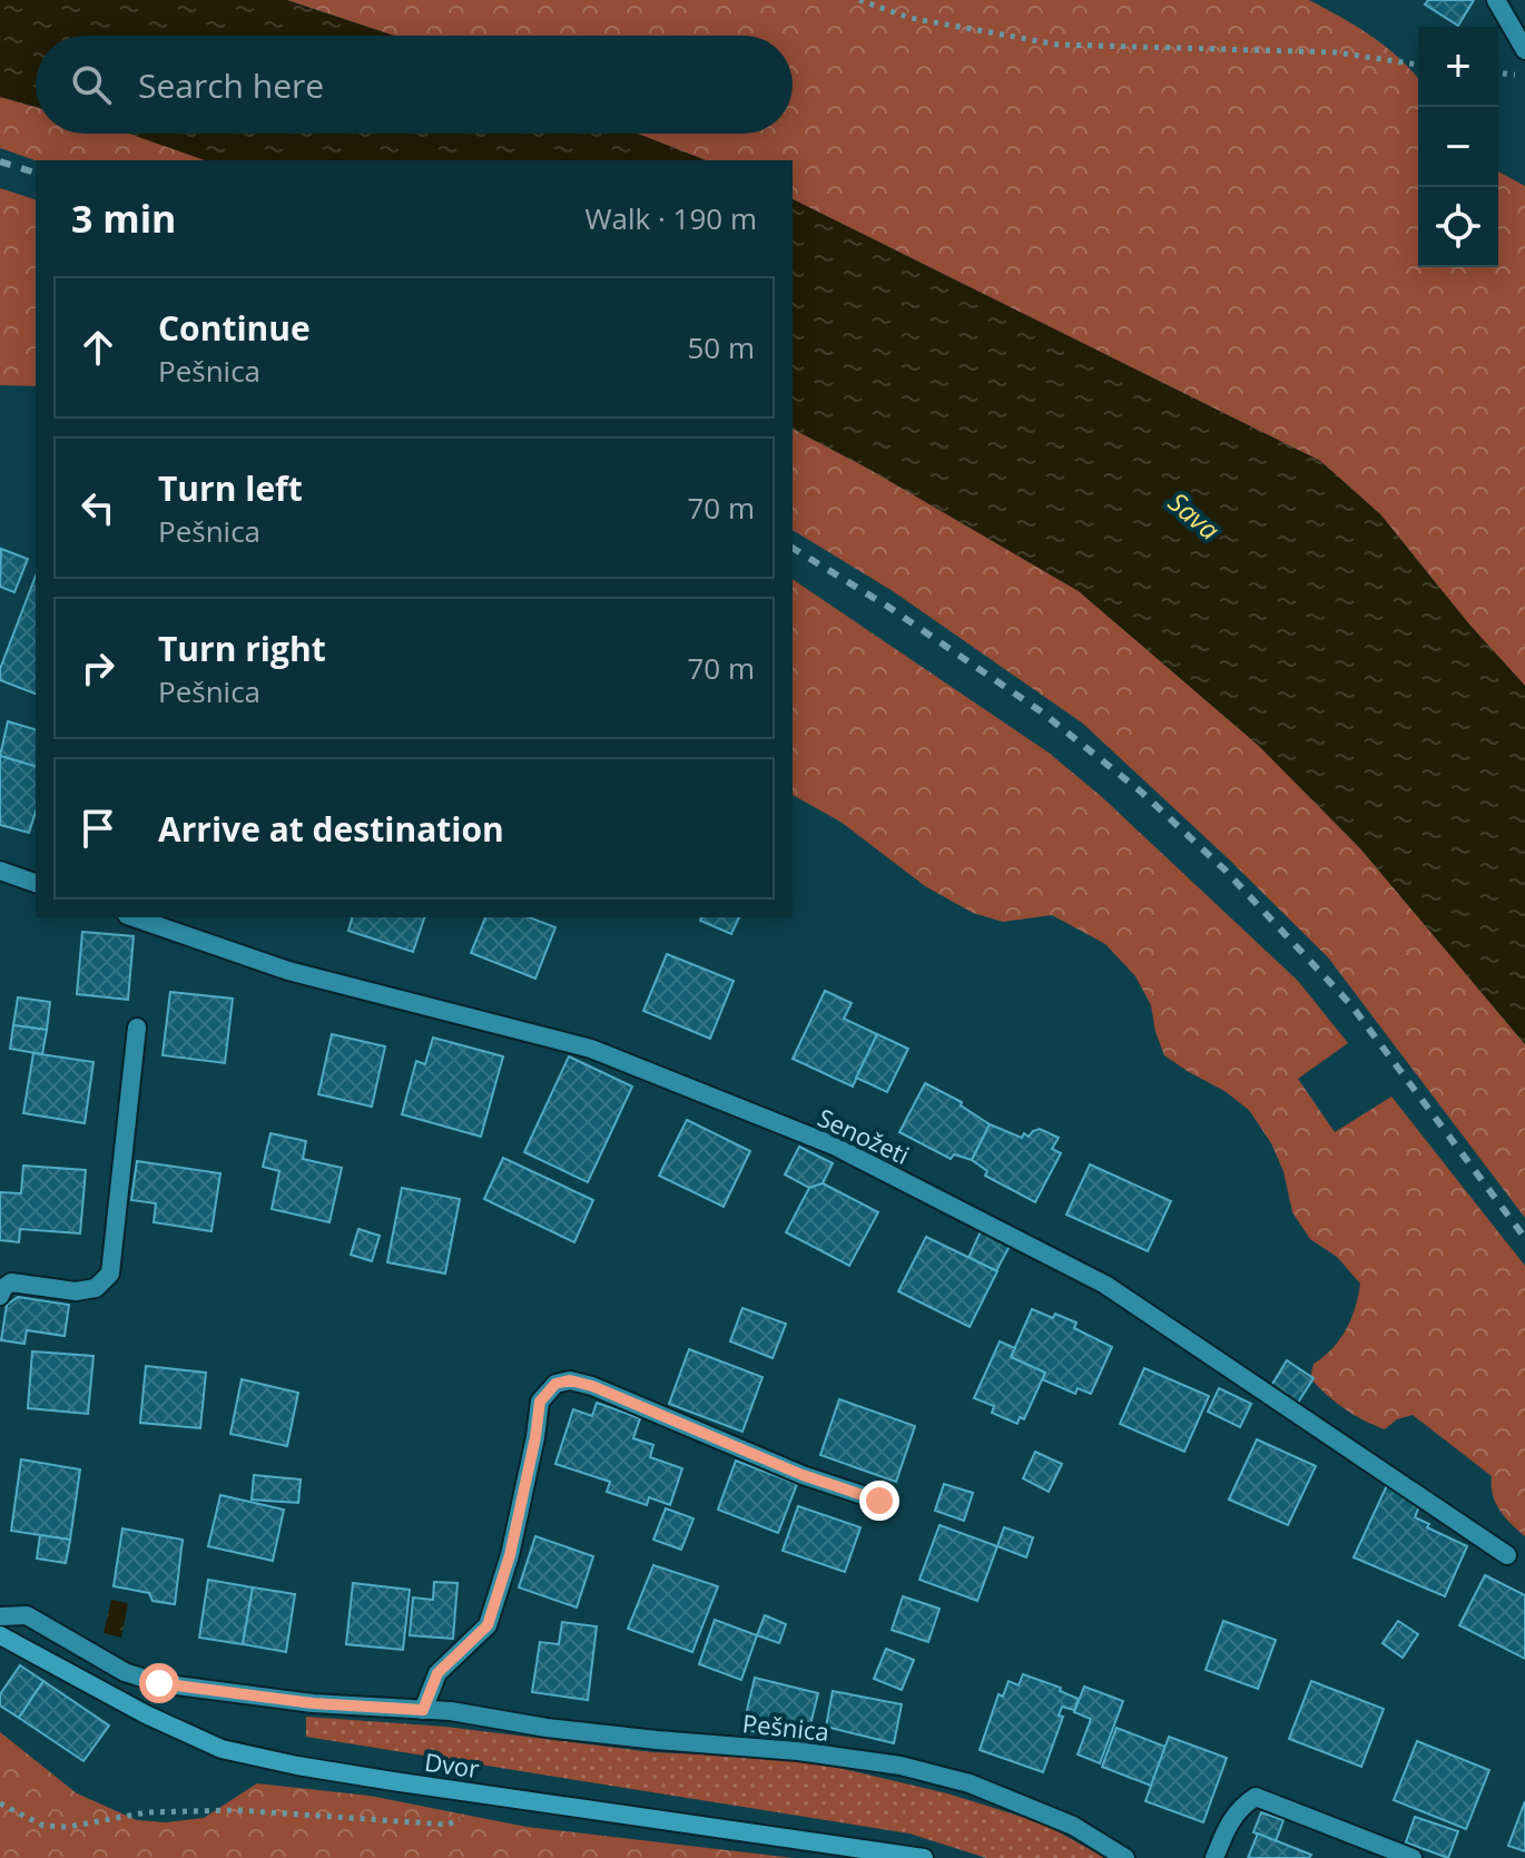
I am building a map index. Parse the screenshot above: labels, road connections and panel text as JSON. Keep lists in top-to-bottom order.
{
  "streets": {
    "street": ["Senožeti", "Pešnica", "Dvor"]
  },
  "water": ["Sava"],
  "page": {
    "map_buttons": ["+", "−"],
    "search": "Search here",
    "heading": ["3 min", "Walk · 190 m"],
    "list": [
      ["Continue", "Pešnica", "50 m"],
      ["Turn left", "Pešnica", "70 m"],
      ["Turn right", "Pešnica", "70 m"],
      "Arrive at destination"
    ]
  }
}
